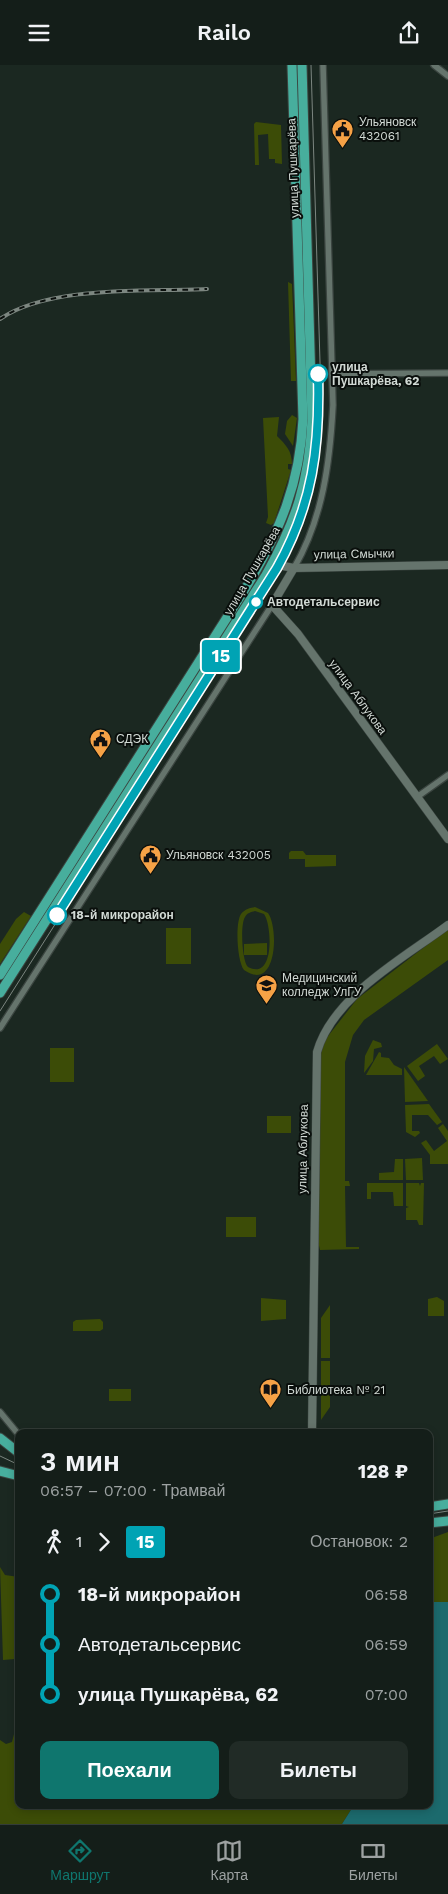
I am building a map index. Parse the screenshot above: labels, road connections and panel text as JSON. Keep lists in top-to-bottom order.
{
  "streets": {
    "main road": ["улица Пушкарёва", "улица Смычки"],
    "street": ["улица Аблукова"]
  },
  "crossings": [
    ["улица Пушкарёва", "улица Смычки"]
  ],
  "places": {
    "public building": ["Ульяновск 432061", "СДЭК", "Ульяновск 432005"],
    "other": ["улица Пушкарёва, 62", "Автодетальсервис", "18-й микрорайон"],
    "school or university": ["Медицинский колледж УлГУ"],
    "library": ["Библиотека № 21"]
  },
  "lines": ["tram line 15"],
  "page": {
    "header": "Railo",
    "on_map": "15",
    "heading": ["3 мин", "06:57 – 07:00 · Трамвай", "128 ₽"],
    "legs": ["1", "15", "Остановок: 2"],
    "list": [
      {
        "name": "18-й микрорайон",
        "value": "06:58"
      },
      {
        "name": "Автодетальсервис",
        "value": "06:59"
      },
      {
        "name": "улица Пушкарёва, 62",
        "value": "07:00"
      }
    ],
    "buttons": ["Поехали", "Билеты"],
    "tabs": ["Маршрут", "Карта", "Билеты"]
  }
}
